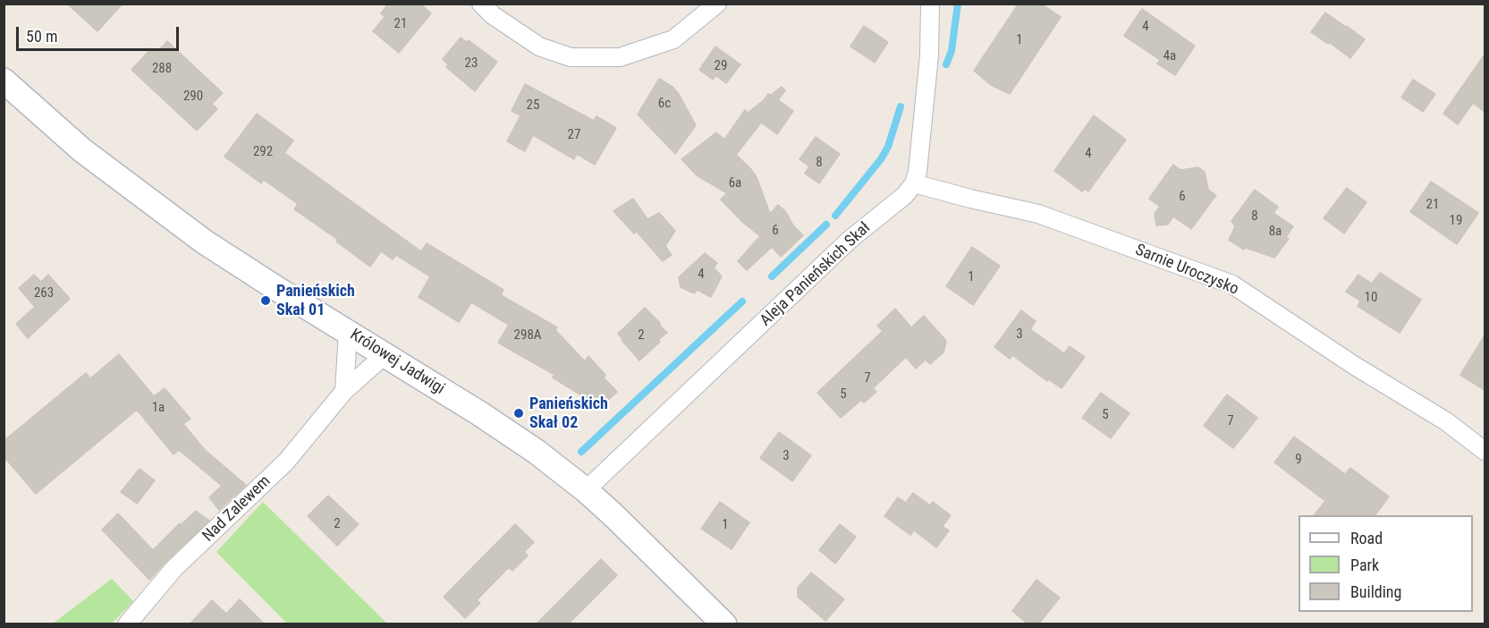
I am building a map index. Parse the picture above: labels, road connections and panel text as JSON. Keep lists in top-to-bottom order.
{
  "streets": {
    "street": [
      "Sarnie Uroczysko",
      "Aleja Panieńskich Skał",
      "Królowej Jadwigi",
      "Nad Zalewem"
    ]
  },
  "crossings": [
    ["Sarnie Uroczysko", "Aleja Panieńskich Skał"],
    ["Aleja Panieńskich Skał", "Królowej Jadwigi"],
    ["Królowej Jadwigi", "Nad Zalewem"]
  ],
  "places": ["Panieńskich Skał 01", "Panieńskich Skał 02"],
  "house_numbers": [
    "21",
    "4",
    "1",
    "4a",
    "23",
    "29",
    "288",
    "290",
    "6c",
    "25",
    "27",
    "292",
    "4",
    "8",
    "6a",
    "6",
    "21",
    "8",
    "19",
    "6",
    "8a",
    "4",
    "1",
    "263",
    "10",
    "3",
    "298A",
    "2",
    "7",
    "5",
    "1a",
    "5",
    "7",
    "3",
    "9",
    "2",
    "1"
  ],
  "legend": ["Road", "Park", "Building"],
  "scale_bar": "50 m"
}
